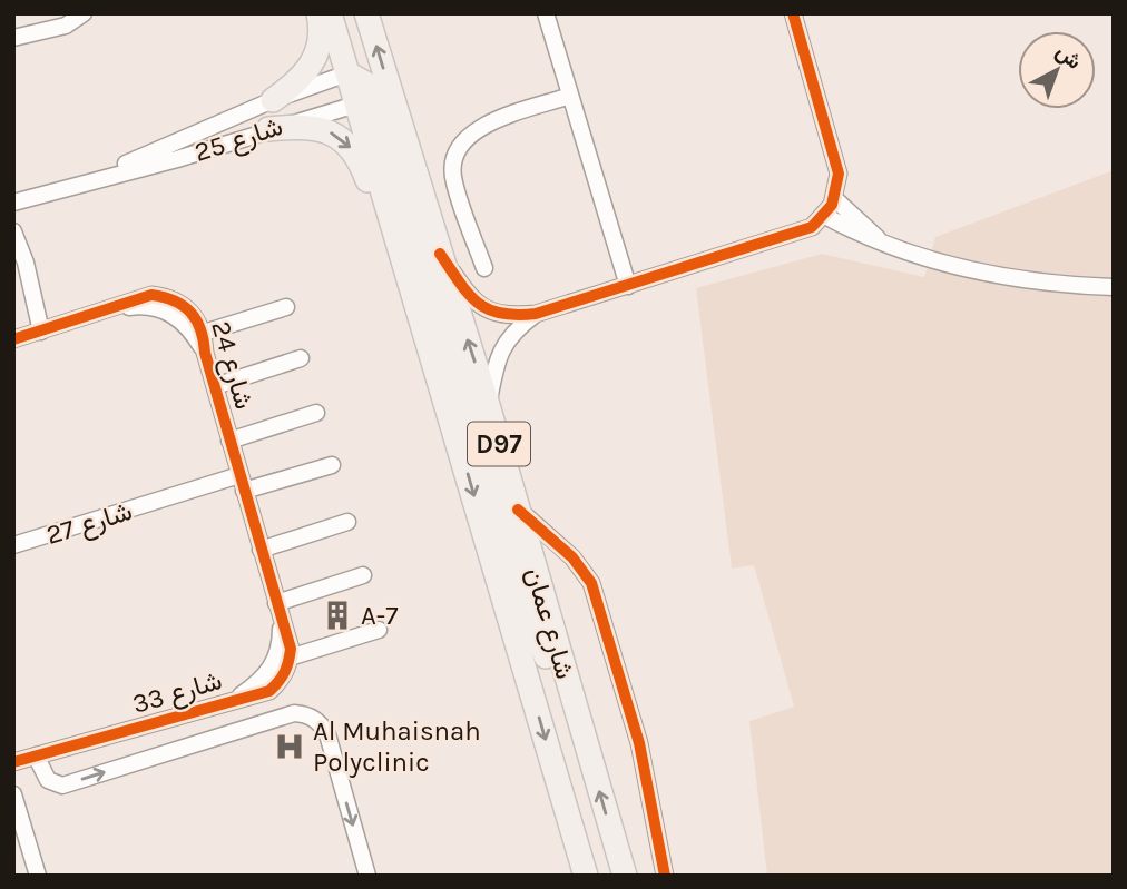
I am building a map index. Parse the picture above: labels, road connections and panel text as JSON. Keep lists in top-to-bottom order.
{
  "streets": {
    "main road": ["D97", "شارع عمان"],
    "street": [
      "شارع 25",
      "شارع 24",
      "شارع 27",
      "شارع 33"
    ]
  },
  "crossings": [
    ["شارع 25", "شارع عمان"],
    ["شارع 24", "شارع 27"],
    ["شارع 24", "شارع 33"]
  ],
  "places": {
    "building": ["A-7"],
    "hospital": ["Al Muhaisnah Polyclinic"]
  },
  "north": "top right"
}
